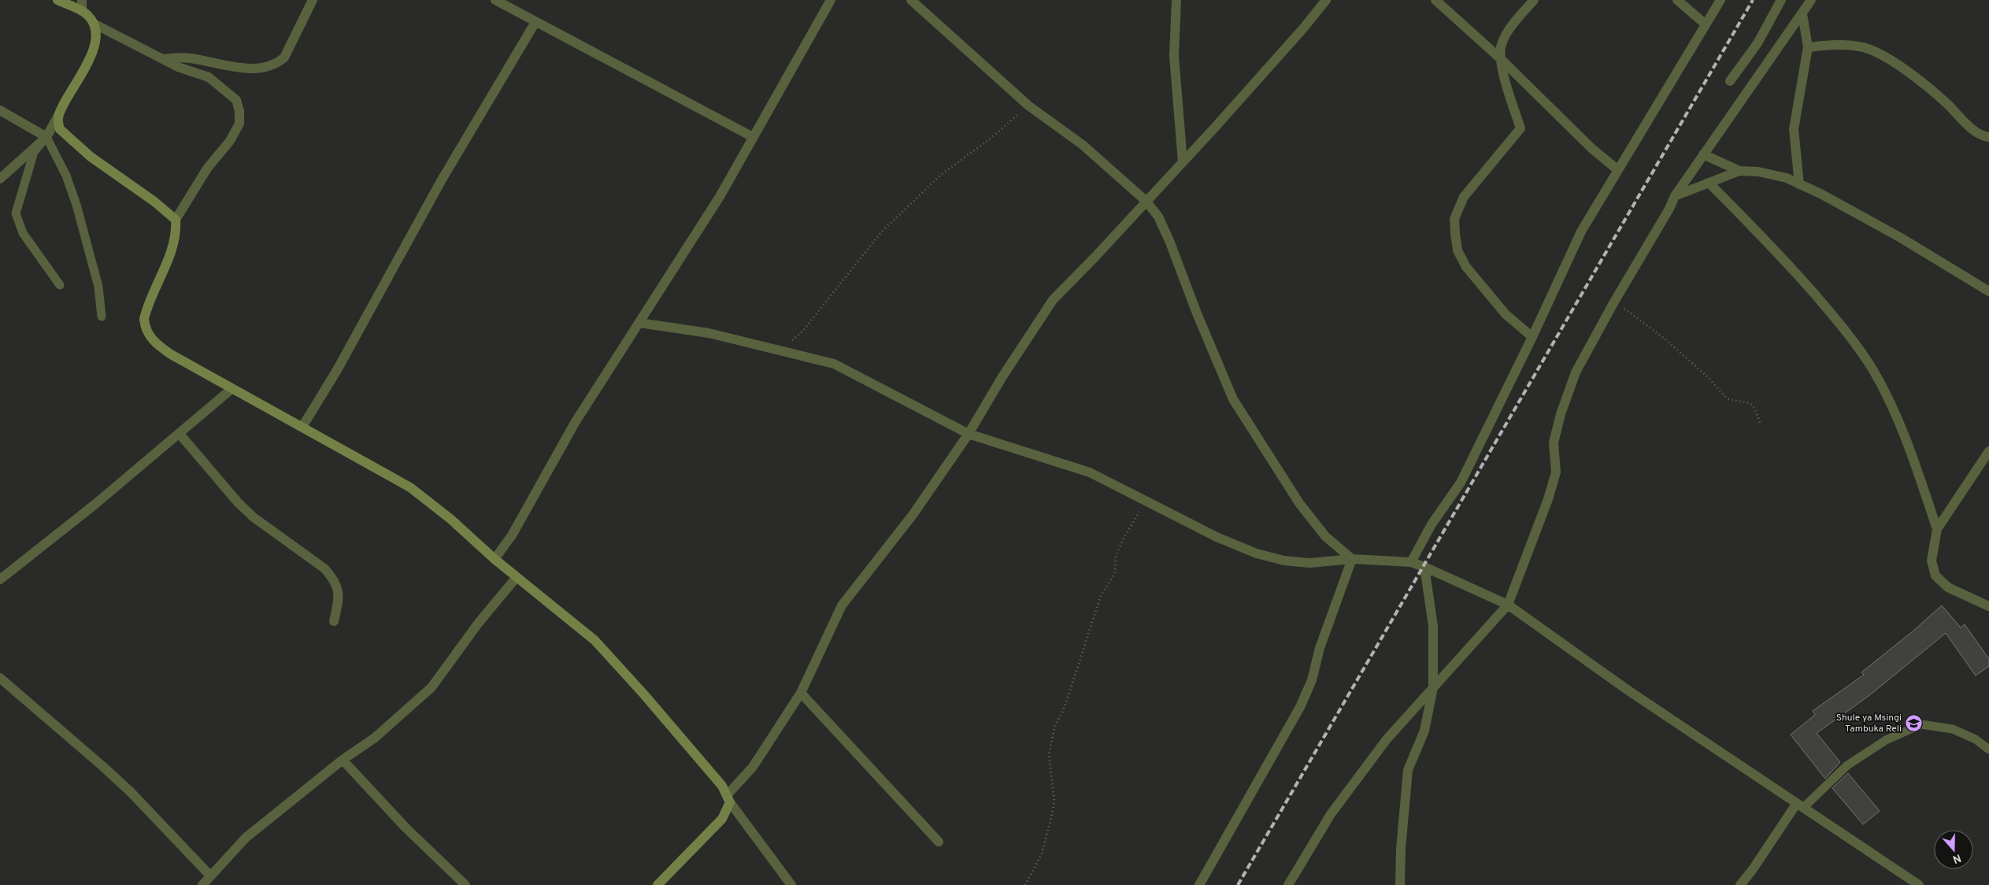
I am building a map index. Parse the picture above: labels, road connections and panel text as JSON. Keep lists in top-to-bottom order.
{
  "places": {
    "school or university": ["Shule ya Msingi Tambuka Reli"]
  },
  "north": "bottom"
}
